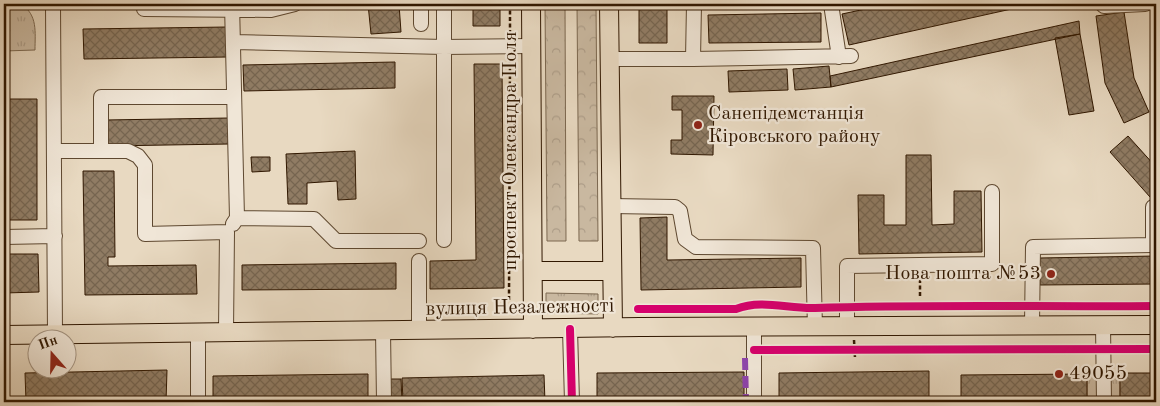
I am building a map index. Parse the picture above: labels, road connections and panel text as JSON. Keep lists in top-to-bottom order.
{
  "streets": {
    "main road": ["проспект Олександра Поля", "вулиця Незалежності"]
  },
  "crossings": [
    ["проспект Олександра Поля", "вулиця Незалежності"]
  ],
  "places": ["Санепідемстанція Кіровського району", "Нова пошта №53", "49055"],
  "north": "top"
}
